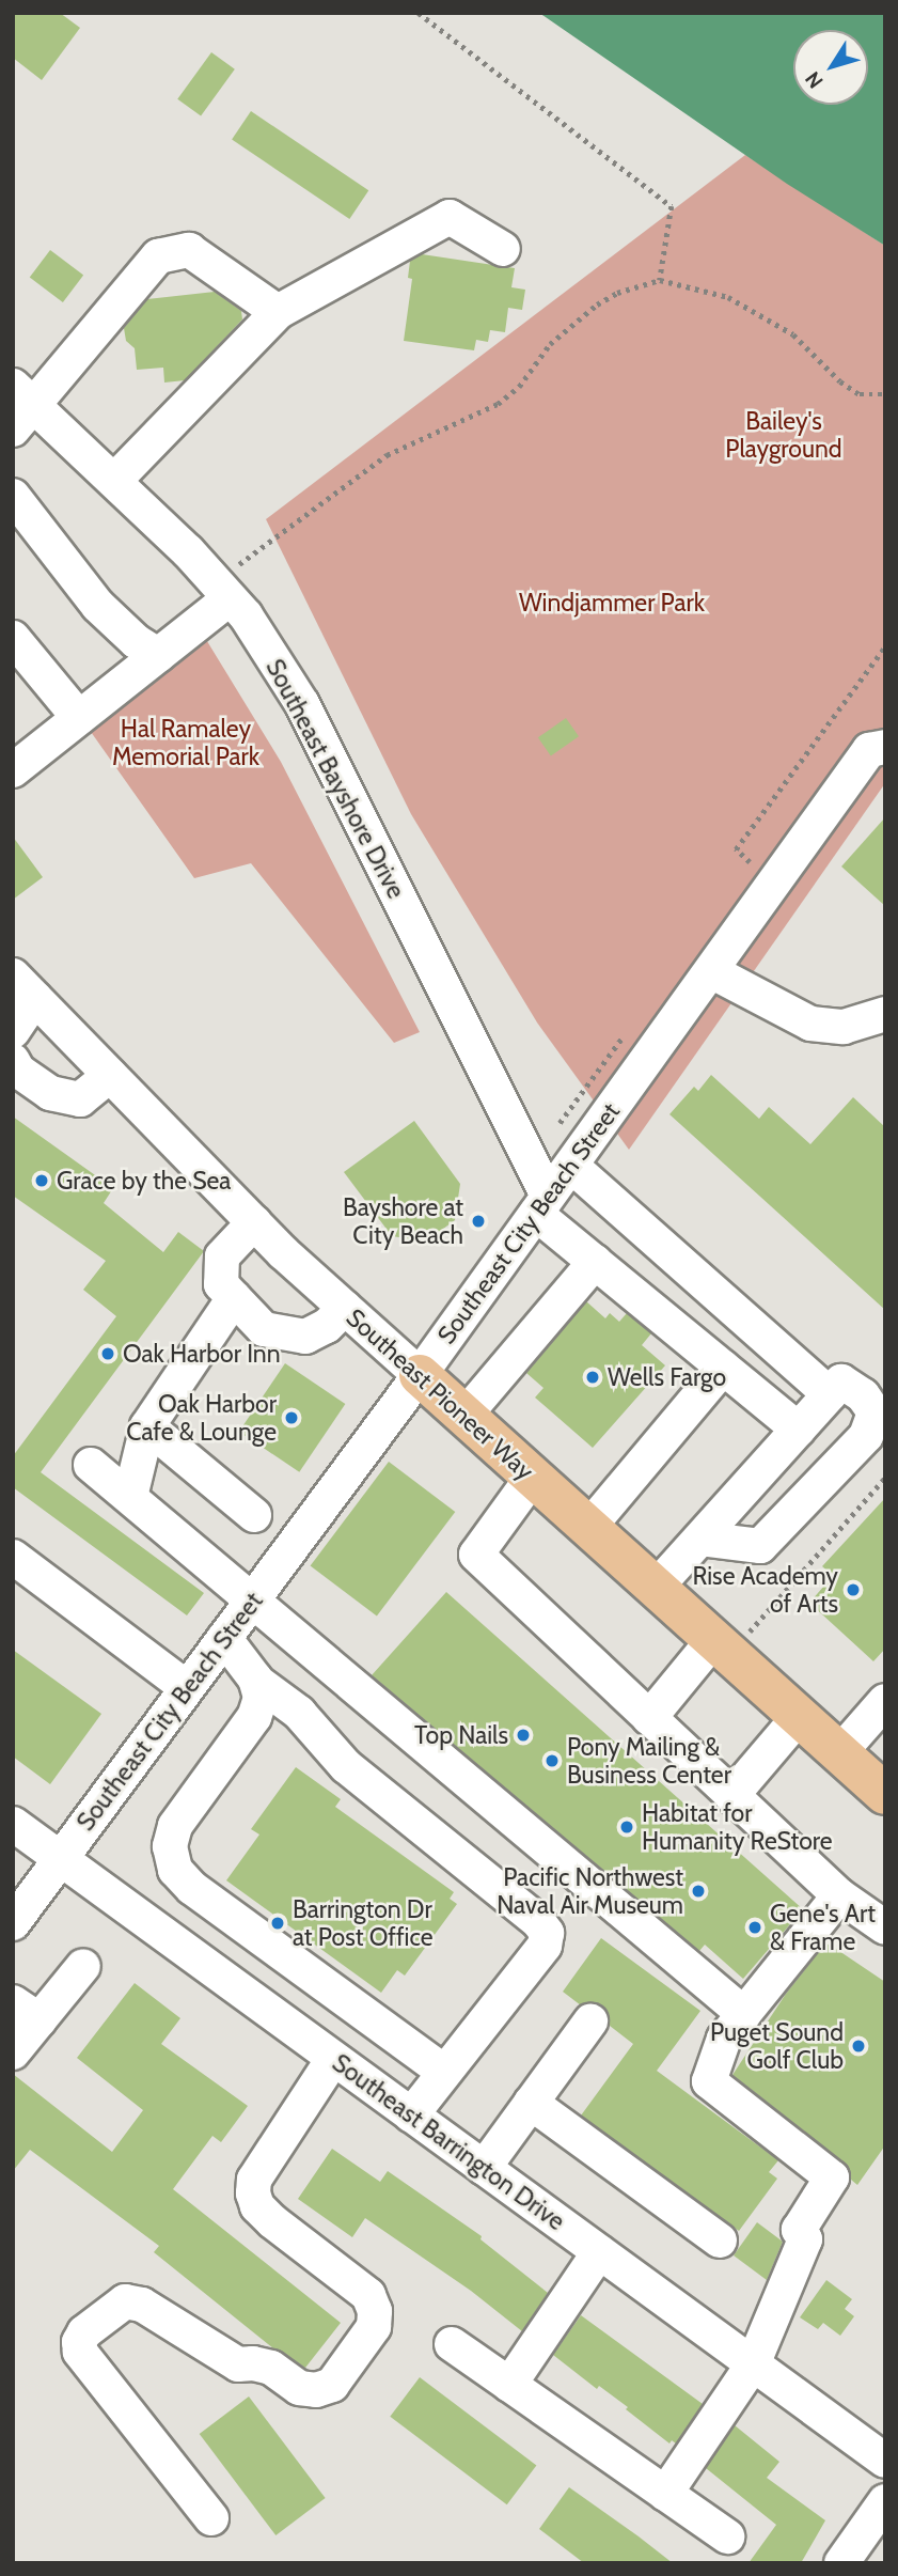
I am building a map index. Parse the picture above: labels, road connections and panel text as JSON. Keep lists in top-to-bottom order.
{
  "streets": {
    "main road": ["Southeast Pioneer Way"],
    "street": ["Southeast Bayshore Drive", "Southeast City Beach Street", "Southeast Barrington Drive"]
  },
  "crossings": [
    ["Southeast Bayshore Drive", "Southeast City Beach Street"],
    ["Southeast City Beach Street", "Southeast Pioneer Way"],
    ["Southeast City Beach Street", "Southeast Barrington Drive"]
  ],
  "parks": ["Bailey's Playground", "Windjammer Park", "Hal Ramaley Memorial Park"],
  "places": [
    "Grace by the Sea",
    "Bayshore at City Beach",
    "Oak Harbor Inn",
    "Wells Fargo",
    "Oak Harbor Cafe & Lounge",
    "Rise Academy of Arts",
    "Top Nails",
    "Pony Mailing & Business Center",
    "Habitat for Humanity ReStore",
    "Pacific Northwest Naval Air Museum",
    "Barrington Dr at Post Office",
    "Gene's Art & Frame",
    "Puget Sound Golf Club"
  ],
  "north": "bottom left"
}
